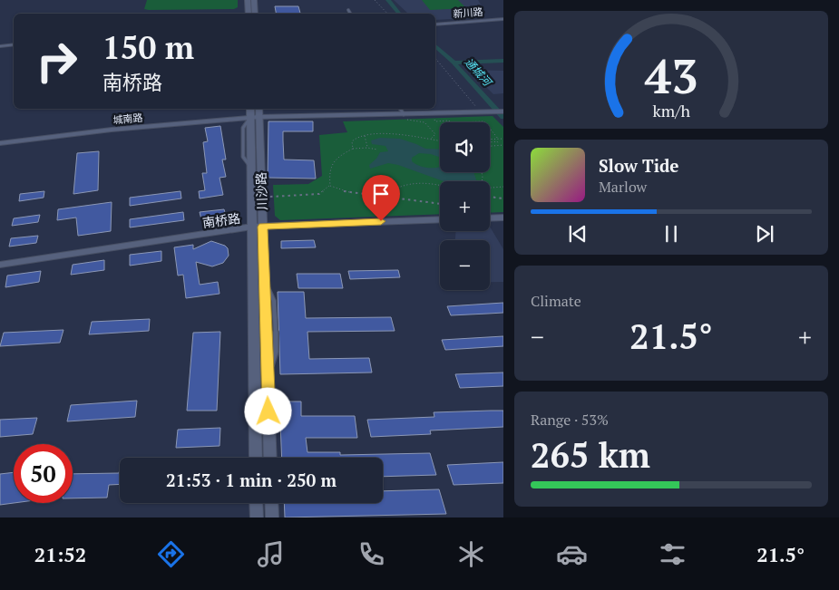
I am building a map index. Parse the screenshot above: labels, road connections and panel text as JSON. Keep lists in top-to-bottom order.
{
  "streets": {
    "main road": ["川沙路"],
    "street": ["新川路", "城南路", "南桥路"]
  },
  "crossings": [
    ["城南路", "川沙路"],
    ["川沙路", "南桥路"]
  ],
  "water": ["通城河"],
  "page": {
    "turn": ["150 m", "南桥路"],
    "map_buttons": ["+", "−"],
    "song": ["Slow Tide", "Marlow"],
    "tile": [
      "Climate",
      ["Range · 53%", "265 km"]
    ],
    "heat": ["−", "21.5°", "+"],
    "limit": "50",
    "trip": "21:53 · 1 min · 250 m",
    "tabs": ["21:52", "21.5°"],
    "gauge": ["43", "km/h"]
  }
}
